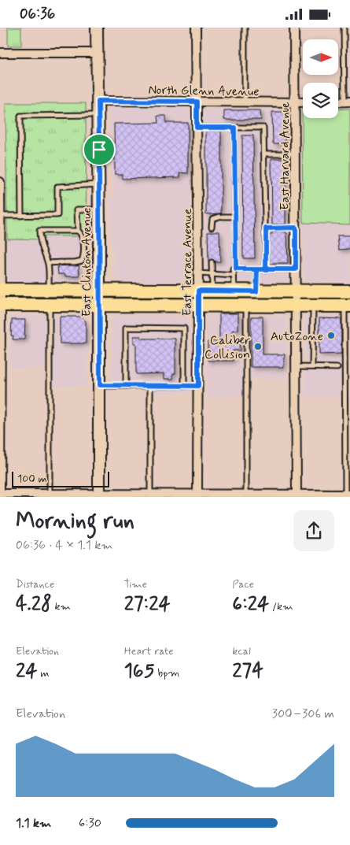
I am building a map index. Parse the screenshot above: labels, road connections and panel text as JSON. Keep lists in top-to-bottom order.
{
  "streets": {
    "main road": ["East Clinton Avenue"],
    "street": ["North Glenn Avenue", "East Harvard Avenue", "East Terrace Avenue"]
  },
  "crossings": [
    ["North Glenn Avenue", "East Harvard Avenue"],
    ["North Glenn Avenue", "East Clinton Avenue"],
    ["North Glenn Avenue", "East Terrace Avenue"]
  ],
  "places": ["AutoZone", "Caliber Collision"],
  "scale_bar": "100 m",
  "north": "right",
  "page": {
    "status": "06:36",
    "scale": "100 m",
    "heading": ["Morning run", "06:36 · 4 × 1.1 km"],
    "stats": [
      ["Distance", "4.28 km"],
      ["Time", "27:24"],
      ["Pace", "6:24 /km"],
      ["Elevation", "24 m"],
      ["Heart rate", "165 bpm"],
      ["kcal", "274"]
    ],
    "chart": ["Elevation", "300–306 m"],
    "list": [
      {
        "name": "1.1 km",
        "note": "6:30"
      }
    ]
  }
}
